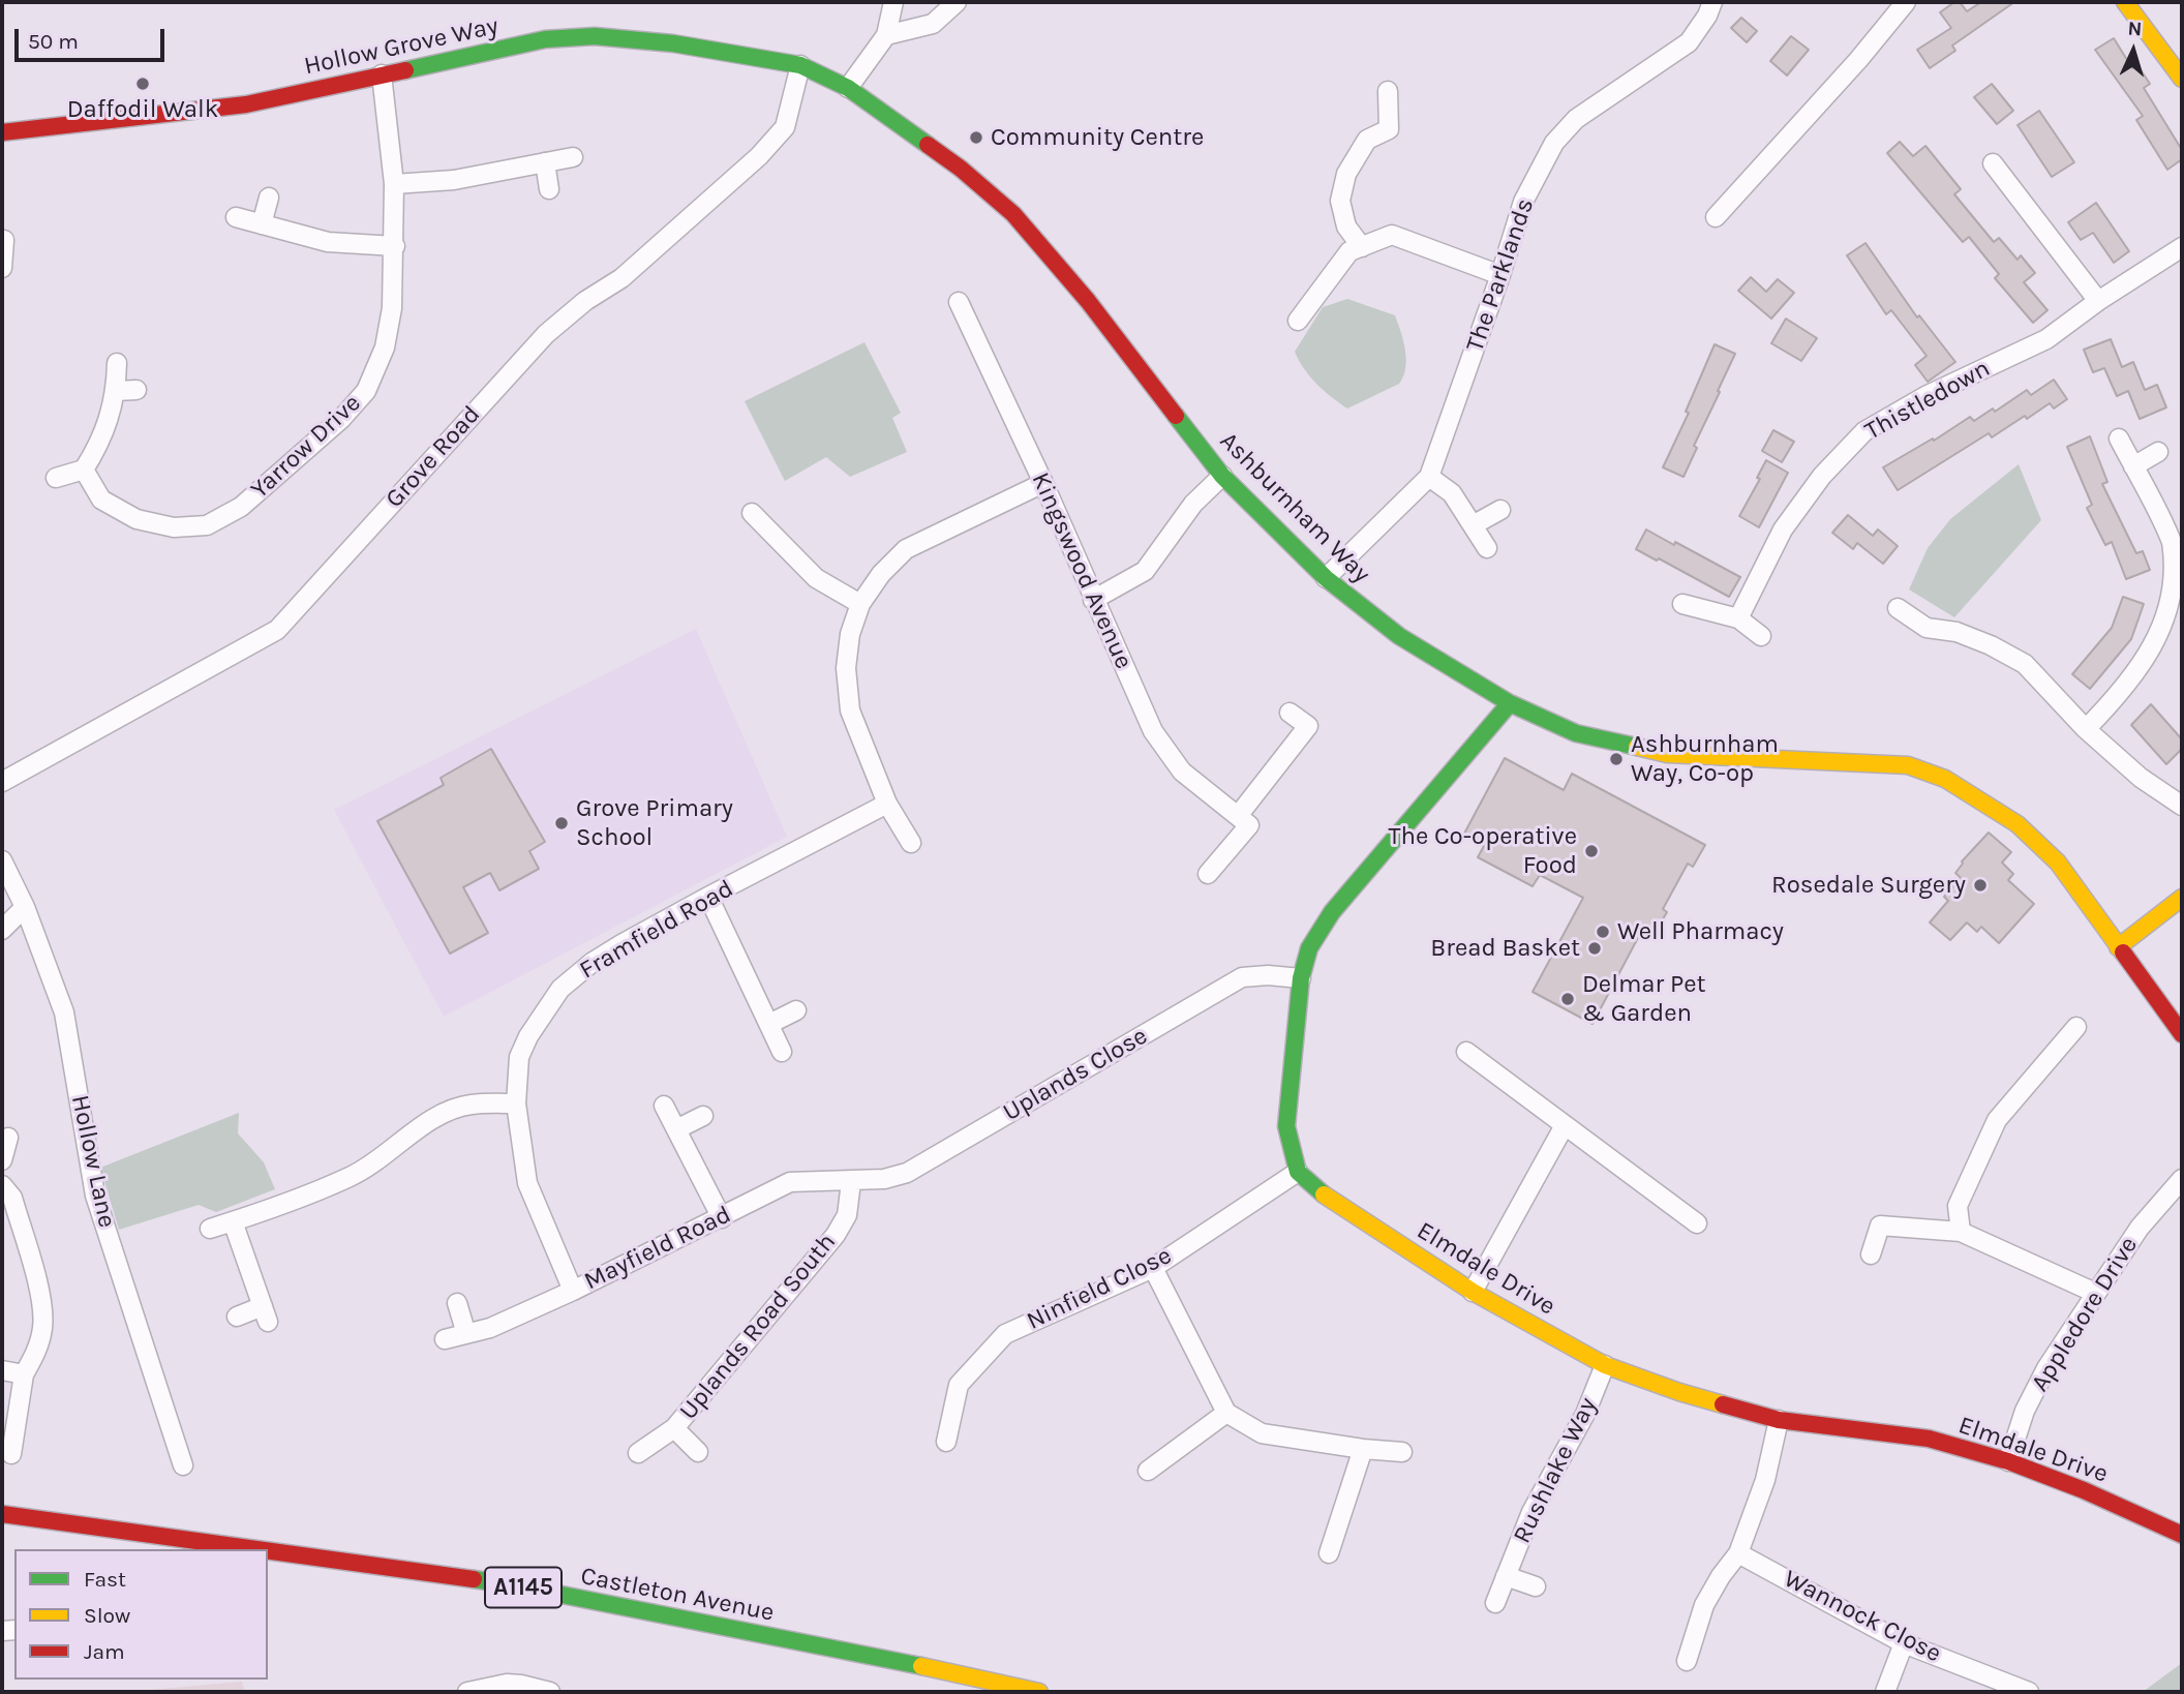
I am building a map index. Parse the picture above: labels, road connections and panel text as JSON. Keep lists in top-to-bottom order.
{
  "streets": {
    "street": [
      "Hollow Grove Way",
      "The Parklands",
      "Thistledown",
      "Yarrow Drive",
      "Grove Road",
      "Ashburnham Way",
      "Kingswood Avenue",
      "Framfield Road",
      "Uplands Close",
      "Hollow Lane",
      "Mayfield Road",
      "Elmdale Drive",
      "Ninfield Close",
      "Appledore Drive",
      "Uplands Road South",
      "Rushlake Way",
      "A1145",
      "Castleton Avenue",
      "Wannock Close"
    ]
  },
  "crossings": [
    ["Hollow Grove Way", "Yarrow Drive"],
    ["Hollow Grove Way", "Grove Road"],
    ["Hollow Grove Way", "Ashburnham Way"],
    ["The Parklands", "Ashburnham Way"],
    ["Framfield Road", "Mayfield Road"],
    ["Uplands Close", "Mayfield Road"],
    ["Uplands Close", "Uplands Road South"],
    ["Mayfield Road", "Uplands Road South"],
    ["Elmdale Drive", "Ninfield Close"],
    ["Elmdale Drive", "Appledore Drive"],
    ["Elmdale Drive", "Rushlake Way"]
  ],
  "places": [
    "Daffodil Walk",
    "Community Centre",
    "Ashburnham Way, Co-op",
    "Grove Primary School",
    "The Co-operative Food",
    "Rosedale Surgery",
    "Well Pharmacy",
    "Bread Basket",
    "Delmar Pet & Garden"
  ],
  "legend": ["Fast", "Slow", "Jam"],
  "scale_bar": "50 m",
  "north": "top"
}
